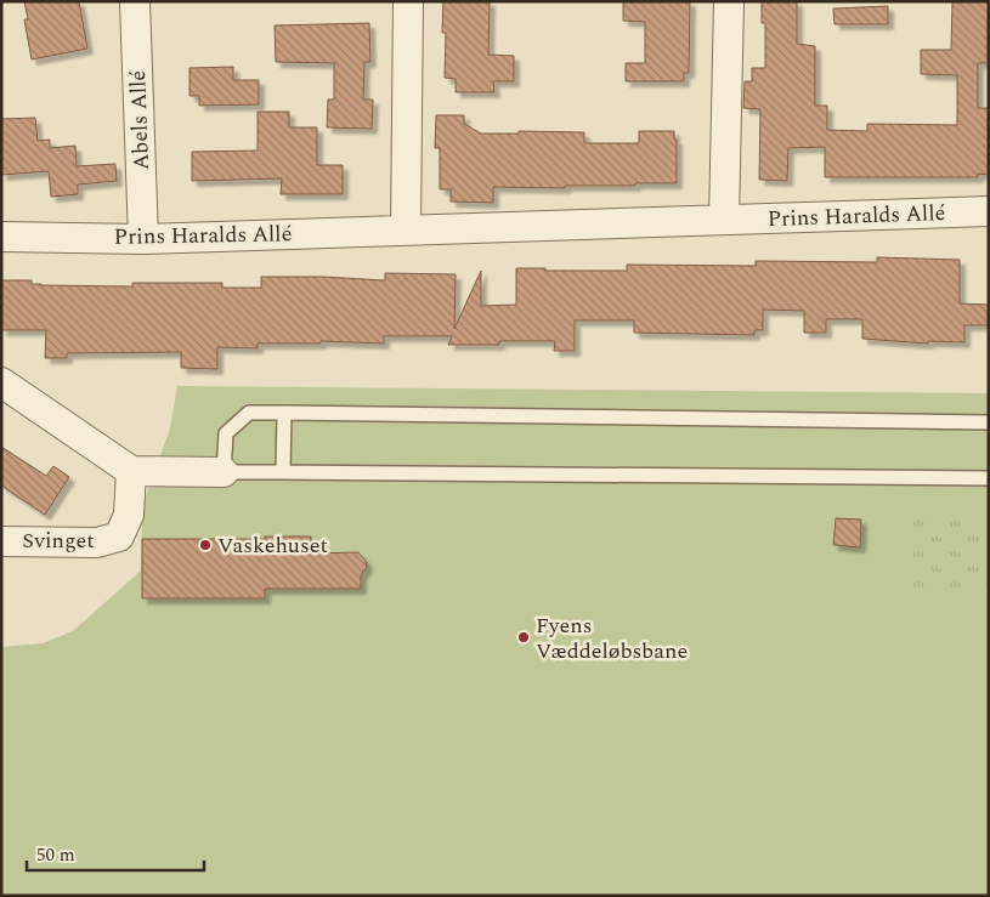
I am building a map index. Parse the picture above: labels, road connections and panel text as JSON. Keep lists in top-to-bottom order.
{
  "streets": {
    "street": ["Abels Allé", "Prins Haralds Allé", "Svinget"]
  },
  "crossings": [
    ["Abels Allé", "Prins Haralds Allé"]
  ],
  "places": ["Vaskehuset", "Fyens Væddeløbsbane"],
  "scale_bar": "50 m"
}
